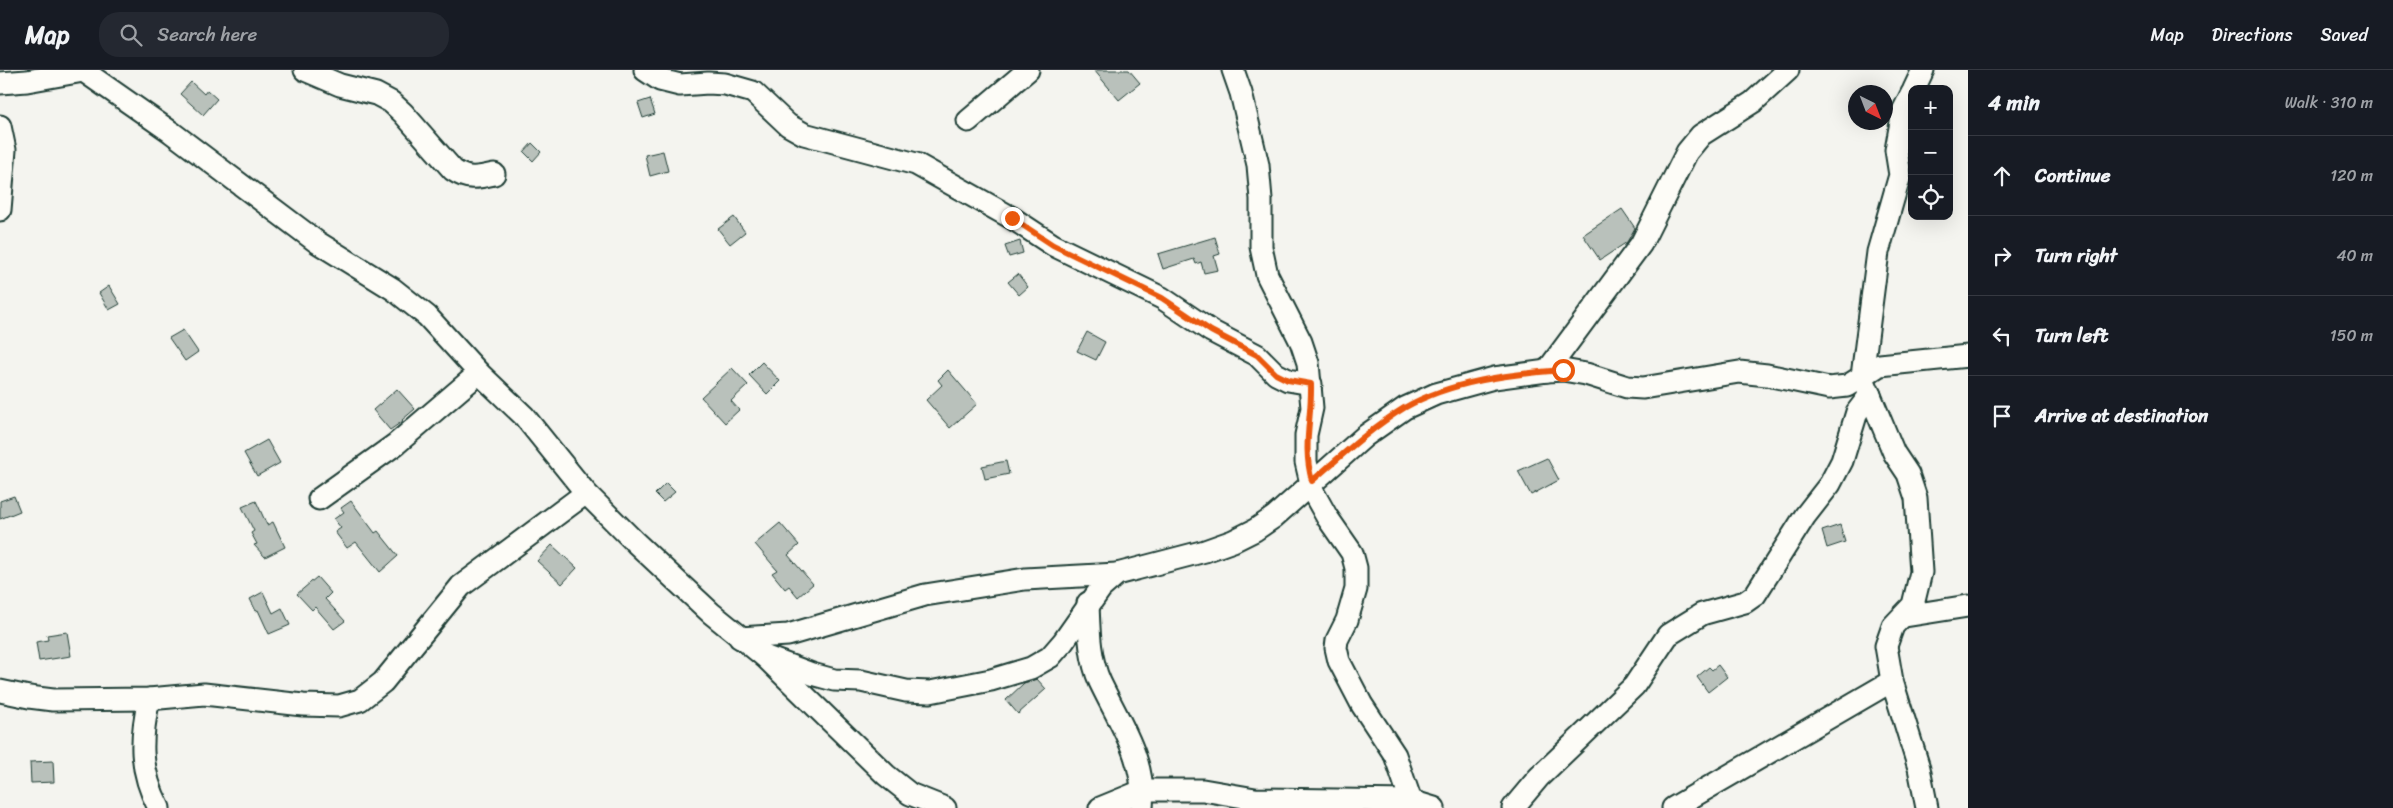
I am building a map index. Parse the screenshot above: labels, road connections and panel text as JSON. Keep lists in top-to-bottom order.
{
  "north": "bottom right",
  "page": {
    "header": "Map",
    "search": "Search here",
    "nav": ["Map", "Directions", "Saved"],
    "heading": ["4 min", "Walk · 310 m"],
    "map_buttons": ["+", "−"],
    "list": [
      ["Continue", "120 m"],
      ["Turn right", "40 m"],
      ["Turn left", "150 m"],
      "Arrive at destination"
    ]
  }
}
